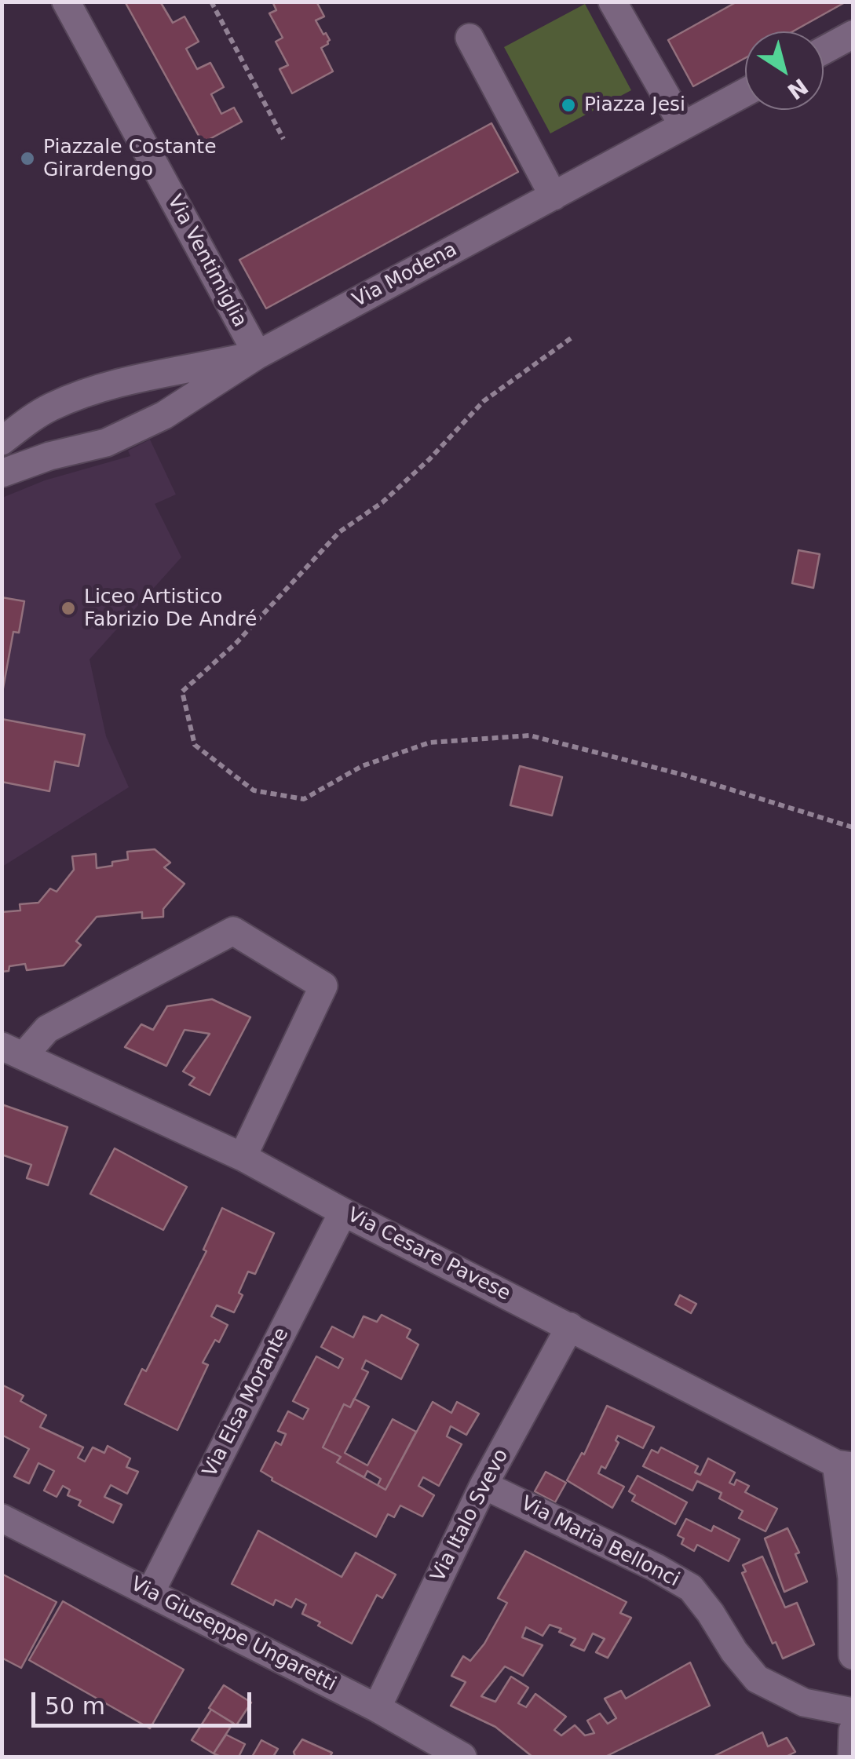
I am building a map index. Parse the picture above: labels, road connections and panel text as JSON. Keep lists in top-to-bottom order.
{
  "streets": {
    "street": [
      "Via Ventimiglia",
      "Via Modena",
      "Via Cesare Pavese",
      "Via Elsa Morante",
      "Via Italo Svevo",
      "Via Maria Bellonci",
      "Via Giuseppe Ungaretti"
    ]
  },
  "crossings": [
    ["Via Ventimiglia", "Via Modena"],
    ["Via Cesare Pavese", "Via Elsa Morante"],
    ["Via Cesare Pavese", "Via Italo Svevo"],
    ["Via Elsa Morante", "Via Giuseppe Ungaretti"],
    ["Via Italo Svevo", "Via Maria Bellonci"],
    ["Via Italo Svevo", "Via Giuseppe Ungaretti"]
  ],
  "places": ["Piazza Jesi", "Piazzale Costante Girardengo", "Liceo Artistico Fabrizio De André"],
  "scale_bar": "50 m",
  "north": "bottom right"
}
